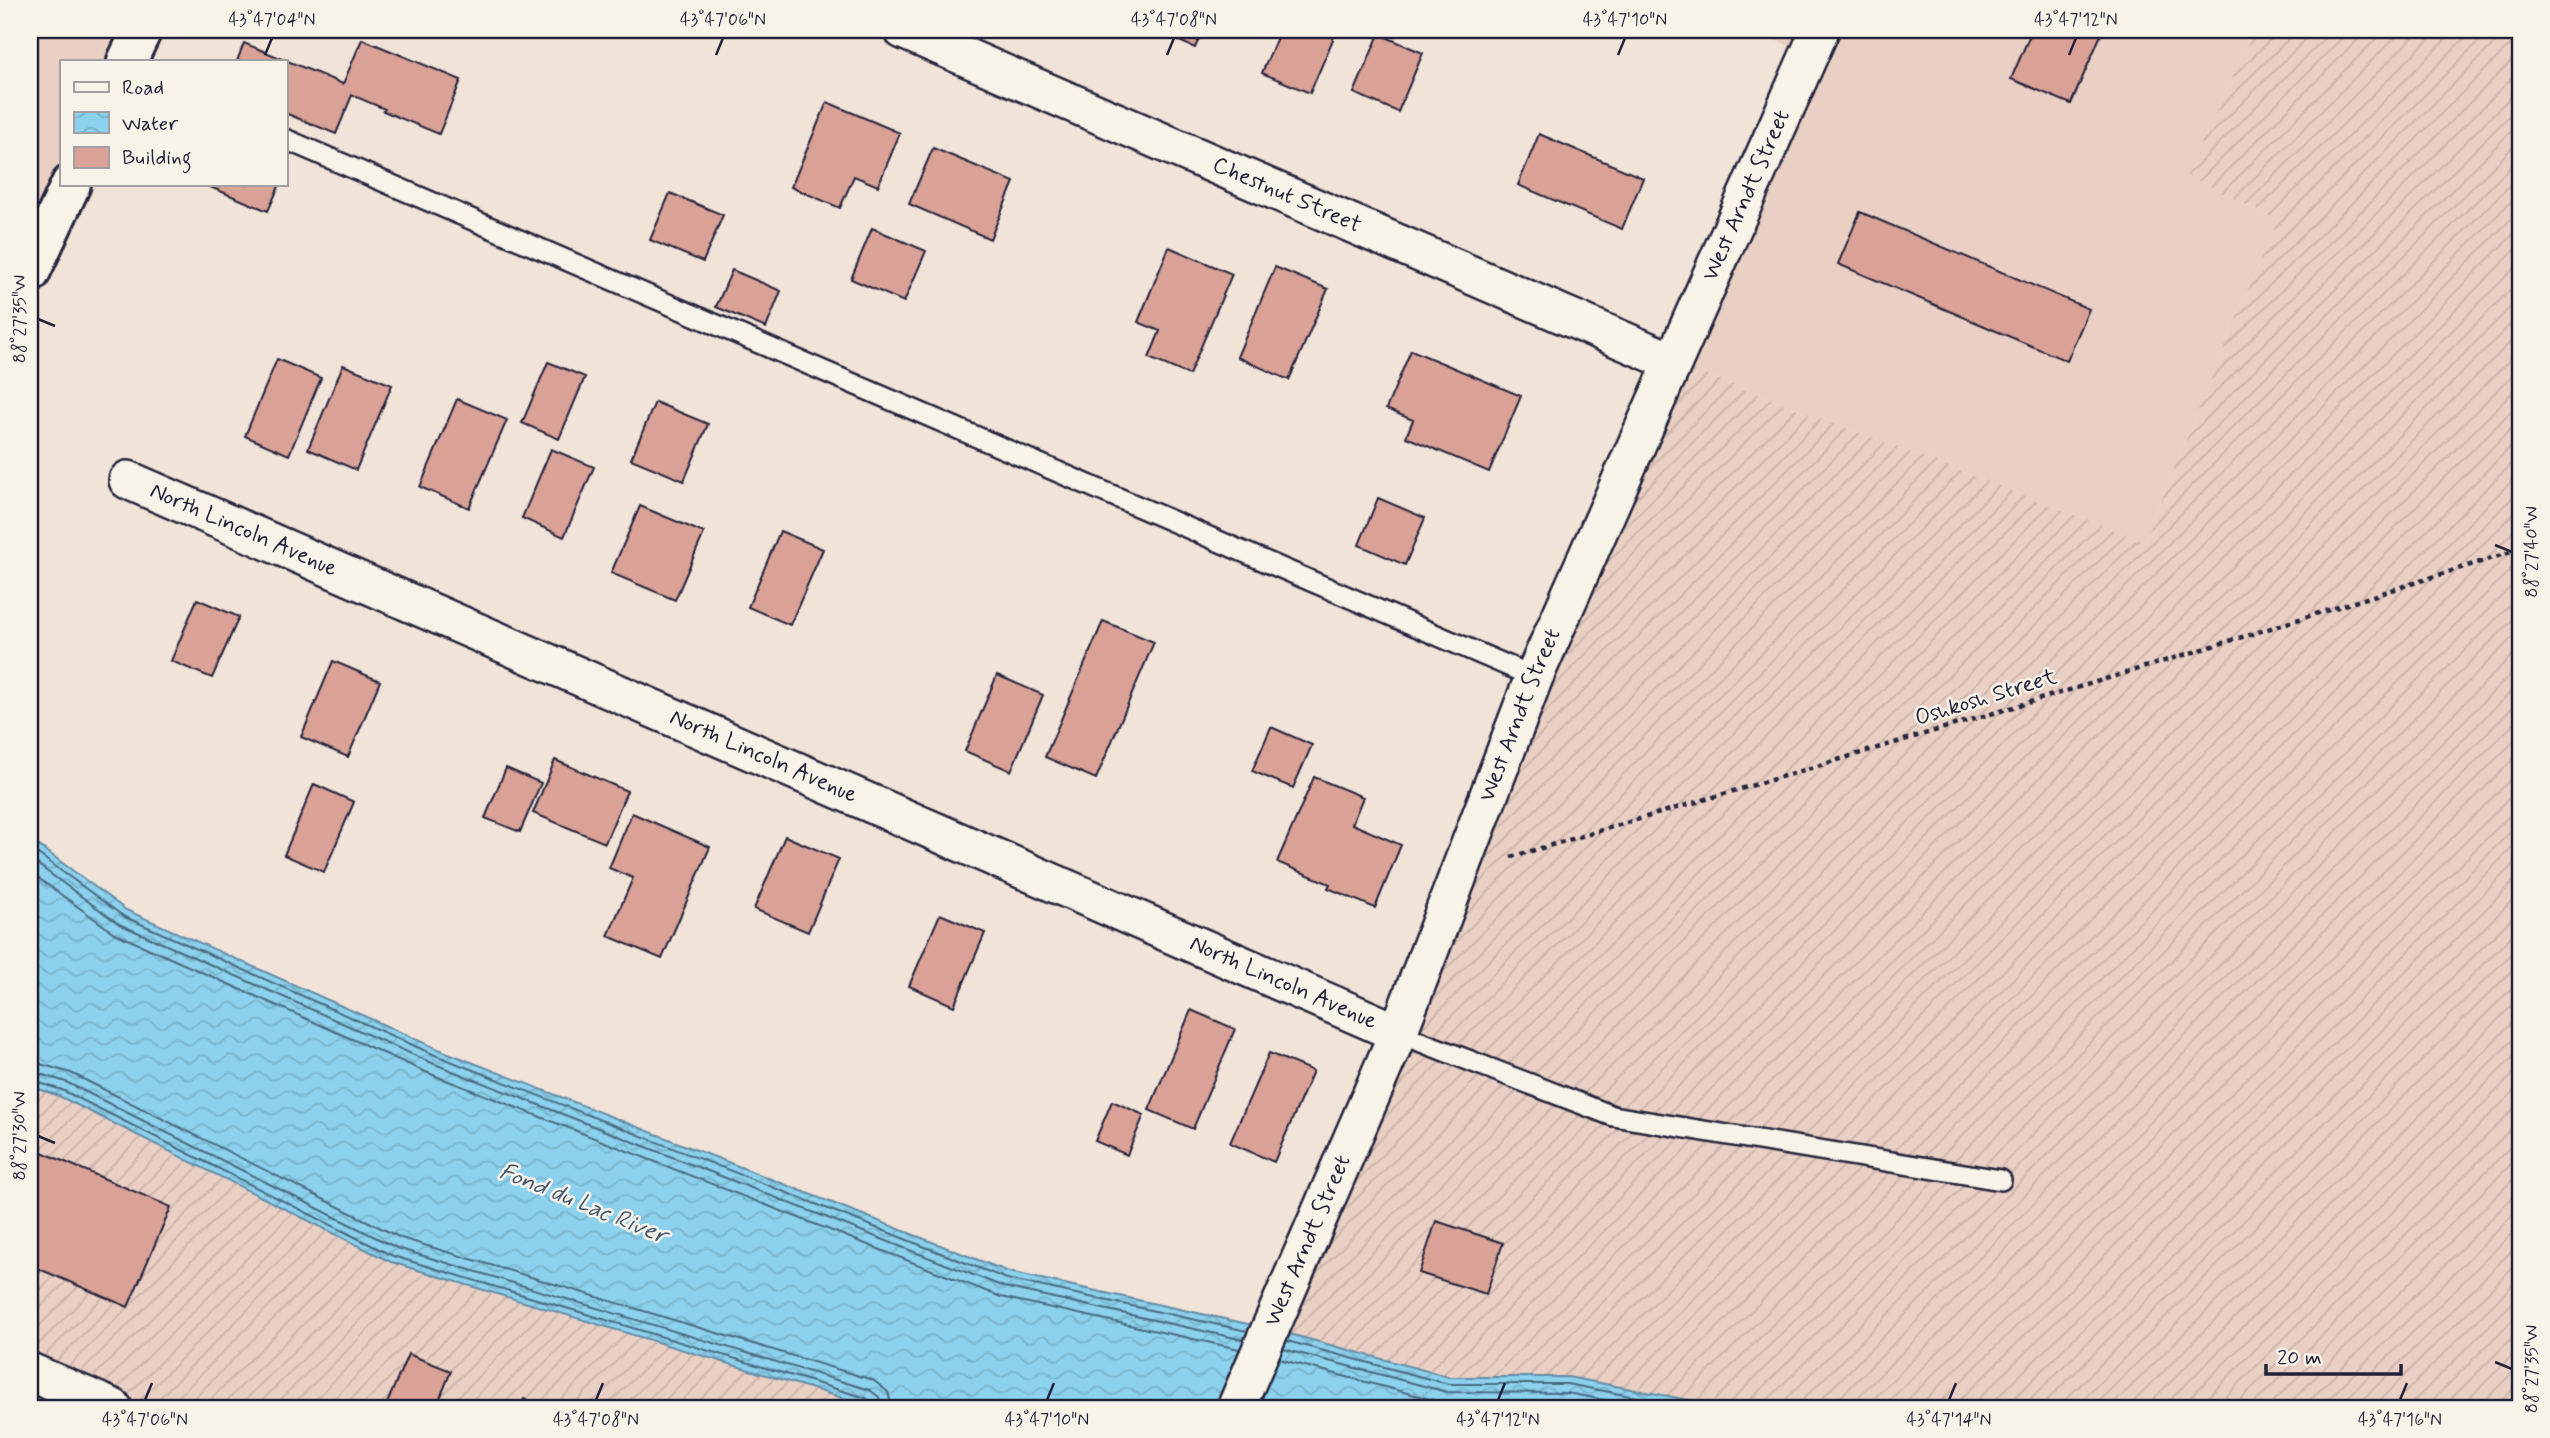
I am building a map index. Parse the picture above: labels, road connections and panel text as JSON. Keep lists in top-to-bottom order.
{
  "streets": {
    "street": ["Chestnut Street", "West Arndt Street", "North Lincoln Avenue"],
    "path": ["Oshkosh Street"]
  },
  "crossings": [
    ["Chestnut Street", "West Arndt Street"],
    ["West Arndt Street", "North Lincoln Avenue"],
    ["West Arndt Street", "Oshkosh Street"]
  ],
  "water": ["Fond du Lac River"],
  "legend": ["Road", "Water", "Building"],
  "scale_bar": "20 m",
  "coordinates": [
    "43°47'04\"N",
    "43°47'06\"N",
    "43°47'08\"N",
    "43°47'10\"N",
    "43°47'12\"N",
    "88°27'35\"W",
    "88°27'40\"W",
    "88°27'30\"W",
    "43°47'14\"N",
    "43°47'16\"N"
  ]
}
